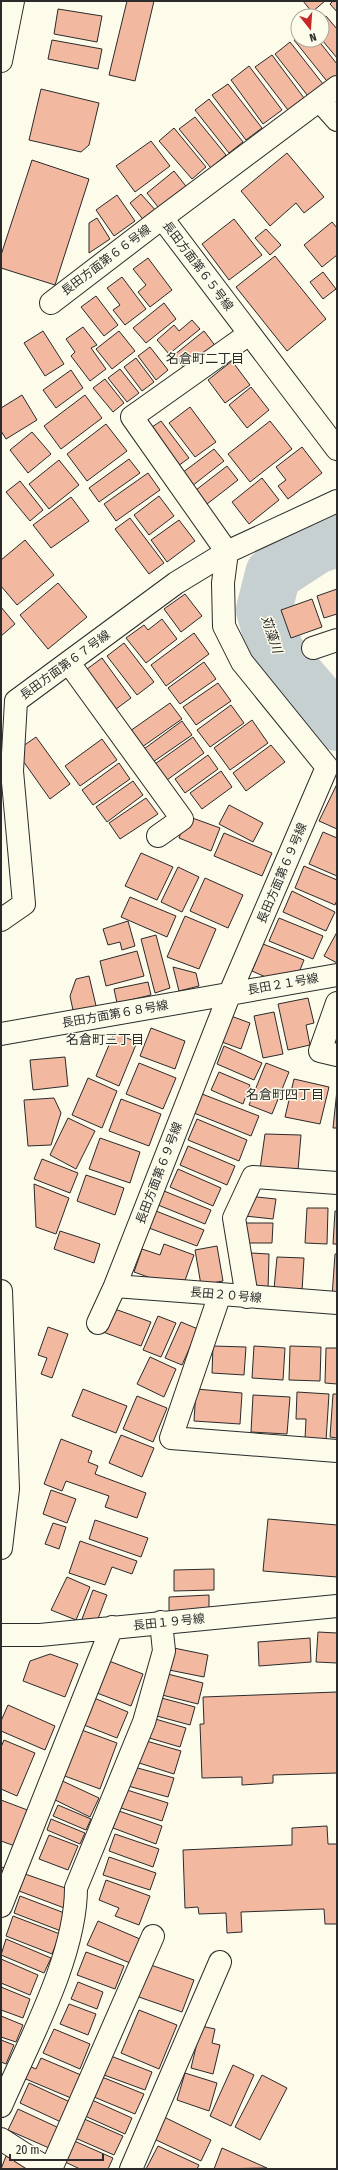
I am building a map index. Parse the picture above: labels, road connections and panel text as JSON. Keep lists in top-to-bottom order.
{
  "streets": {
    "street": [
      "長田方面第６６号線",
      "長田方面第６５号線",
      "長田方面第６７号線",
      "長田方面第６９号線",
      "長田２１号線",
      "長田方面第６８号線",
      "長田２０号線",
      "長田１９号線"
    ]
  },
  "crossings": [
    ["長田方面第６６号線", "長田方面第６５号線"],
    ["長田方面第６７号線", "長田方面第６９号線"],
    ["長田方面第６９号線", "長田２１号線"],
    ["長田方面第６９号線", "長田方面第６８号線"],
    ["長田方面第６９号線", "長田２０号線"],
    ["長田２１号線", "長田方面第６８号線"]
  ],
  "districts": ["名倉町二丁目", "名倉町三丁目", "名倉町四丁目"],
  "water": ["苅藻川"],
  "scale_bar": "20 m",
  "north": "bottom"
}
